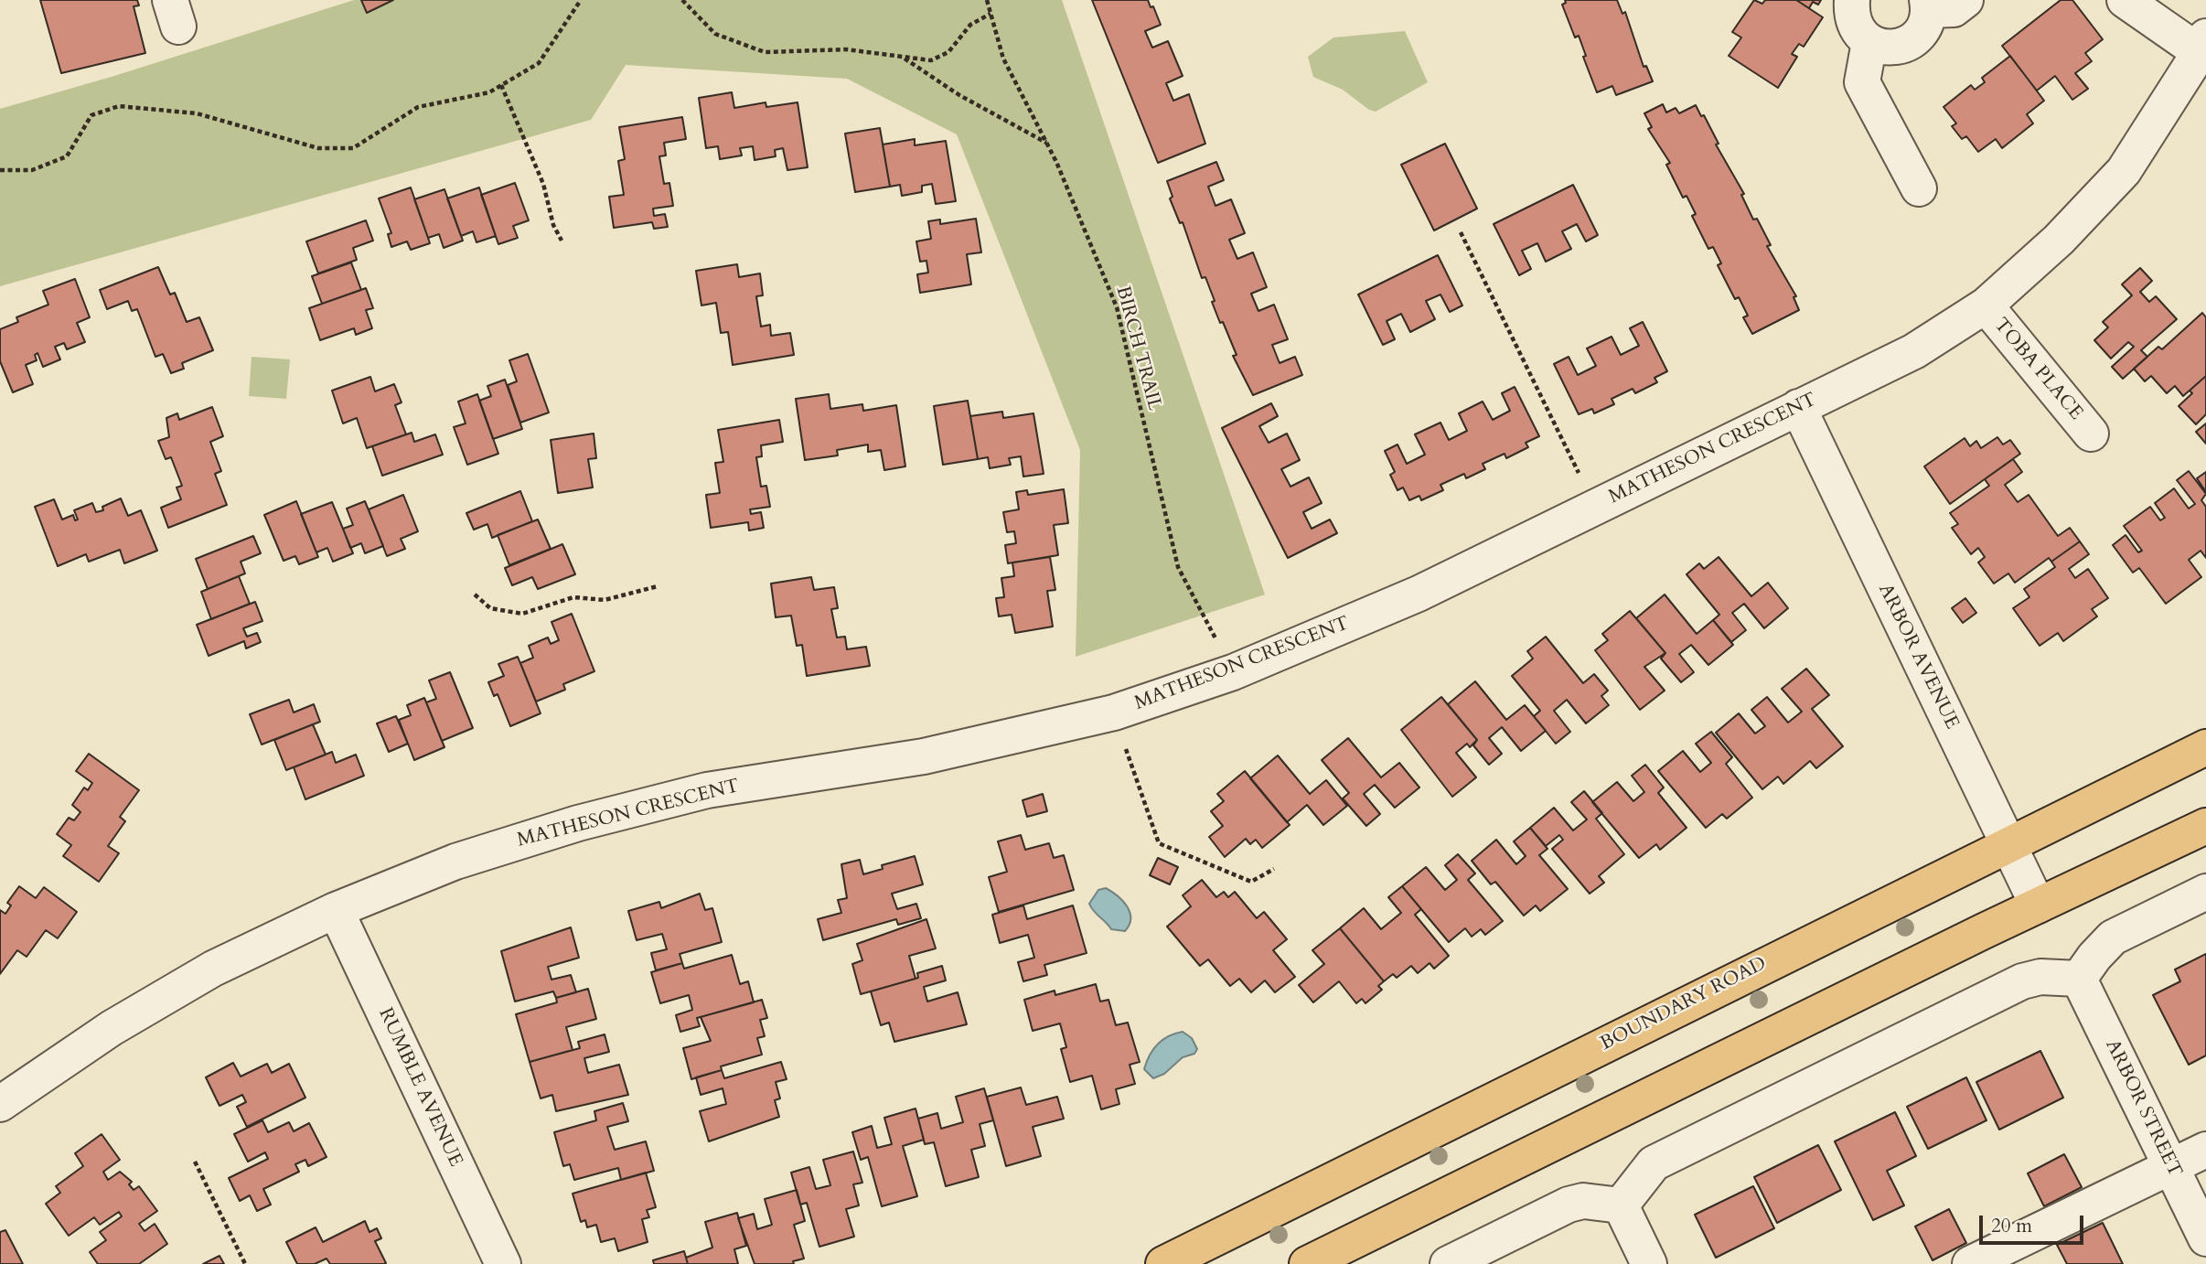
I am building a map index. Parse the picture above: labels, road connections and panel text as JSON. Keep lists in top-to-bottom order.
{
  "streets": {
    "main road": ["BOUNDARY ROAD"],
    "street": [
      "TOBA PLACE",
      "MATHESON CRESCENT",
      "ARBOR AVENUE",
      "RUMBLE AVENUE",
      "ARBOR STREET"
    ],
    "path": ["BIRCH TRAIL"]
  },
  "crossings": [
    ["BIRCH TRAIL", "MATHESON CRESCENT"],
    ["TOBA PLACE", "MATHESON CRESCENT"],
    ["MATHESON CRESCENT", "ARBOR AVENUE"],
    ["MATHESON CRESCENT", "RUMBLE AVENUE"],
    ["ARBOR AVENUE", "BOUNDARY ROAD"]
  ],
  "scale_bar": "20 m"
}
